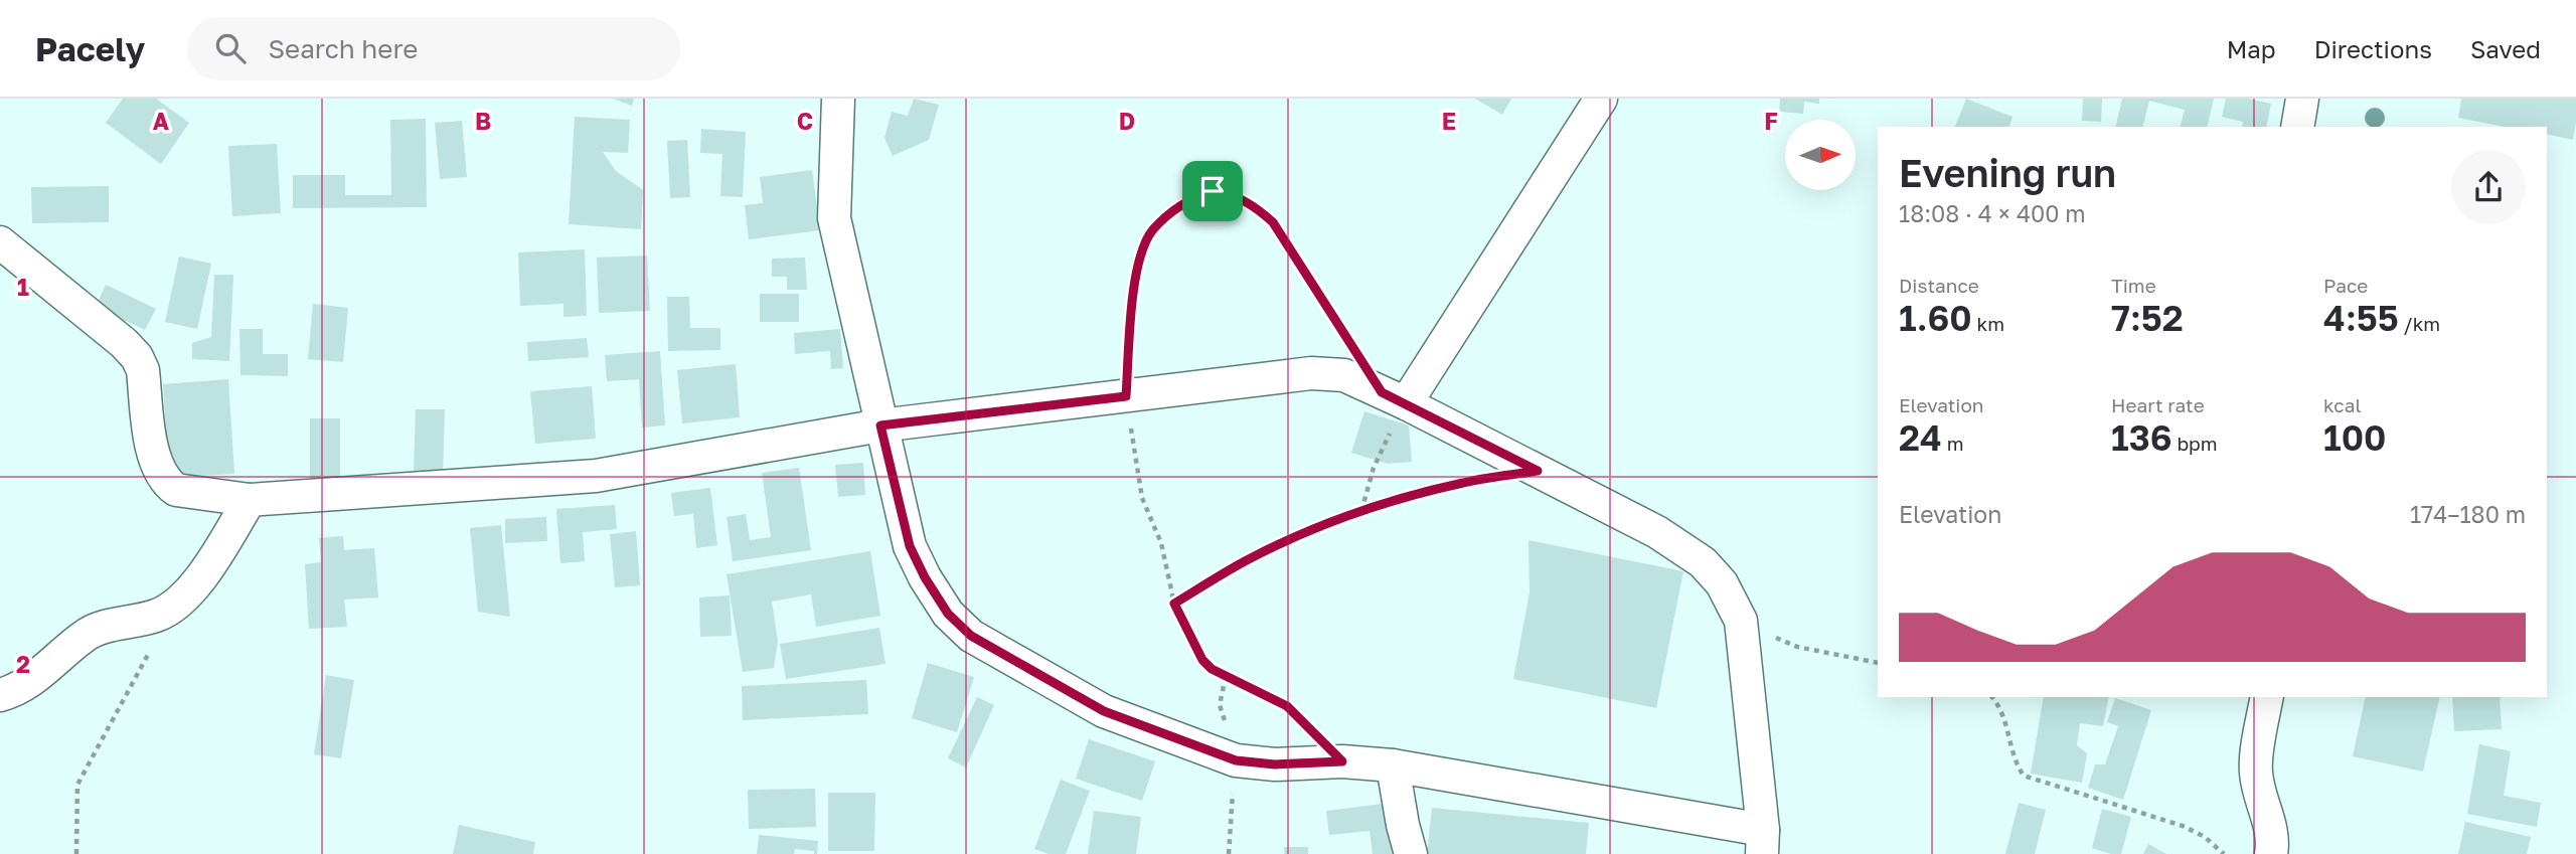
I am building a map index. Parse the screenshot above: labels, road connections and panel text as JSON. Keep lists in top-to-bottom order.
{
  "north": "right",
  "page": {
    "header": "Pacely",
    "search": "Search here",
    "nav": ["Map", "Directions", "Saved"],
    "heading": ["Evening run", "18:08 · 4 × 400 m"],
    "stats": [
      ["Distance", "1.60 km"],
      ["Time", "7:52"],
      ["Pace", "4:55 /km"],
      ["Elevation", "24 m"],
      ["Heart rate", "136 bpm"],
      ["kcal", "100"]
    ],
    "chart": ["Elevation", "174–180 m"]
  },
  "grid": {
    "columns": [
      "A",
      "B",
      "C",
      "D",
      "E",
      "F"
    ],
    "rows": ["1", "2"]
  }
}
